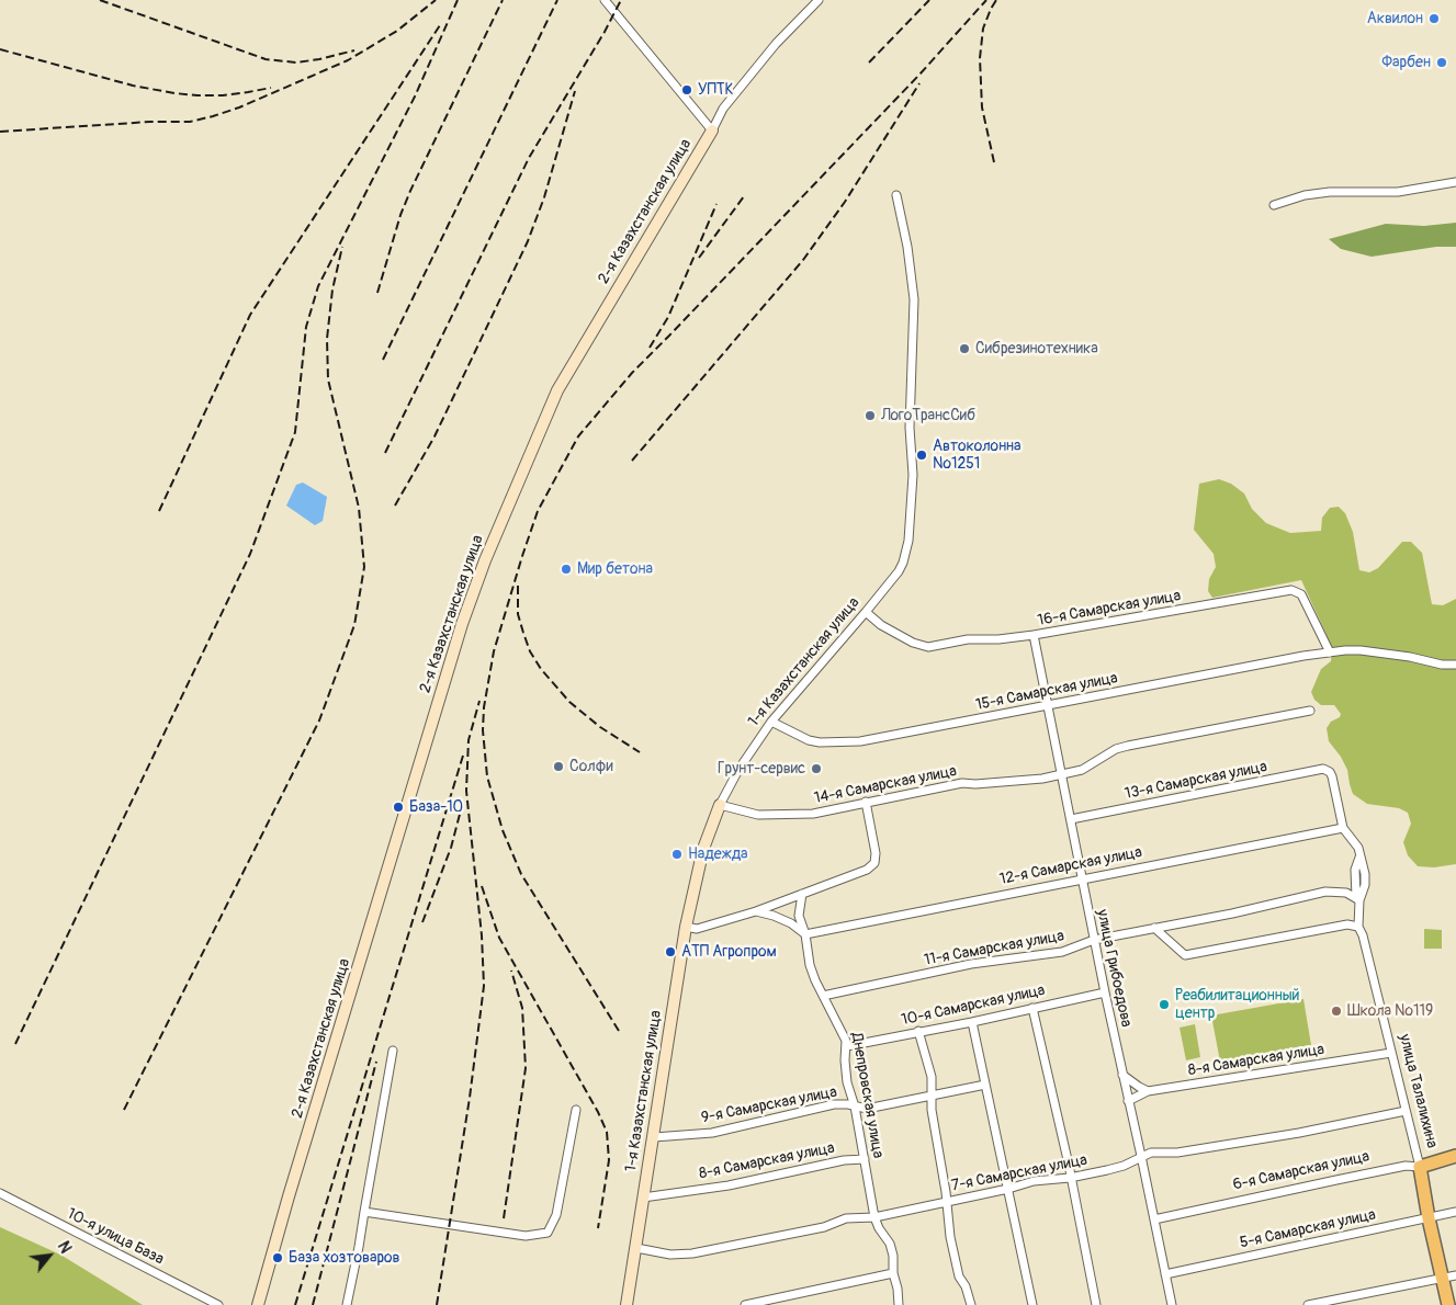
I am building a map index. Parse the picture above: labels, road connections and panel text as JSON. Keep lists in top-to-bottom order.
{
  "streets": {
    "main road": ["улица Талалихина", "6-я Самарская улица"],
    "street": [
      "2-я Казахстанская улица",
      "16-я Самарская улица",
      "1-я Казахстанская улица",
      "15-я Самарская улица",
      "13-я Самарская улица",
      "14-я Самарская улица",
      "12-я Самарская улица",
      "11-я Самарская улица",
      "улица Грибоедова",
      "10-я Самарская улица",
      "8-я Самарская улица",
      "Днепровская улица",
      "9-я Самарская улица",
      "7-я Самарская улица",
      "5-я Самарская улица",
      "10-я улица База"
    ]
  },
  "crossings": [
    ["16-я Самарская улица", "1-я Казахстанская улица"],
    ["16-я Самарская улица", "15-я Самарская улица"],
    ["16-я Самарская улица", "улица Грибоедова"],
    ["1-я Казахстанская улица", "15-я Самарская улица"],
    ["1-я Казахстанская улица", "14-я Самарская улица"],
    ["1-я Казахстанская улица", "8-я Самарская улица"],
    ["1-я Казахстанская улица", "9-я Самарская улица"],
    ["1-я Казахстанская улица", "7-я Самарская улица"],
    ["15-я Самарская улица", "улица Грибоедова"],
    ["13-я Самарская улица", "улица Грибоедова"],
    ["13-я Самарская улица", "улица Талалихина"],
    ["14-я Самарская улица", "улица Грибоедова"],
    ["12-я Самарская улица", "улица Грибоедова"],
    ["12-я Самарская улица", "улица Талалихина"],
    ["12-я Самарская улица", "Днепровская улица"],
    ["11-я Самарская улица", "улица Грибоедова"],
    ["11-я Самарская улица", "улица Талалихина"],
    ["11-я Самарская улица", "Днепровская улица"],
    ["улица Грибоедова", "10-я Самарская улица"],
    ["улица Грибоедова", "8-я Самарская улица"],
    ["улица Грибоедова", "6-я Самарская улица"],
    ["улица Грибоедова", "7-я Самарская улица"],
    ["улица Грибоедова", "5-я Самарская улица"],
    ["10-я Самарская улица", "Днепровская улица"],
    ["8-я Самарская улица", "улица Талалихина"],
    ["8-я Самарская улица", "Днепровская улица"],
    ["улица Талалихина", "6-я Самарская улица"],
    ["улица Талалихина", "7-я Самарская улица"],
    ["улица Талалихина", "5-я Самарская улица"],
    ["Днепровская улица", "9-я Самарская улица"],
    ["Днепровская улица", "7-я Самарская улица"]
  ],
  "places": [
    "Аквилон",
    "Фарбен",
    "УПТК",
    "Сибрезинотехника",
    "ЛогоТрансСиб",
    "Автоколонна №1251",
    "Мир бетона",
    "Солфи",
    "Грунт-сервис",
    "База-10",
    "Надежда",
    "АТП Агропром",
    "Реабилитационный центр",
    "Школа №119",
    "База хозтоваров"
  ],
  "north": "top right"
}
